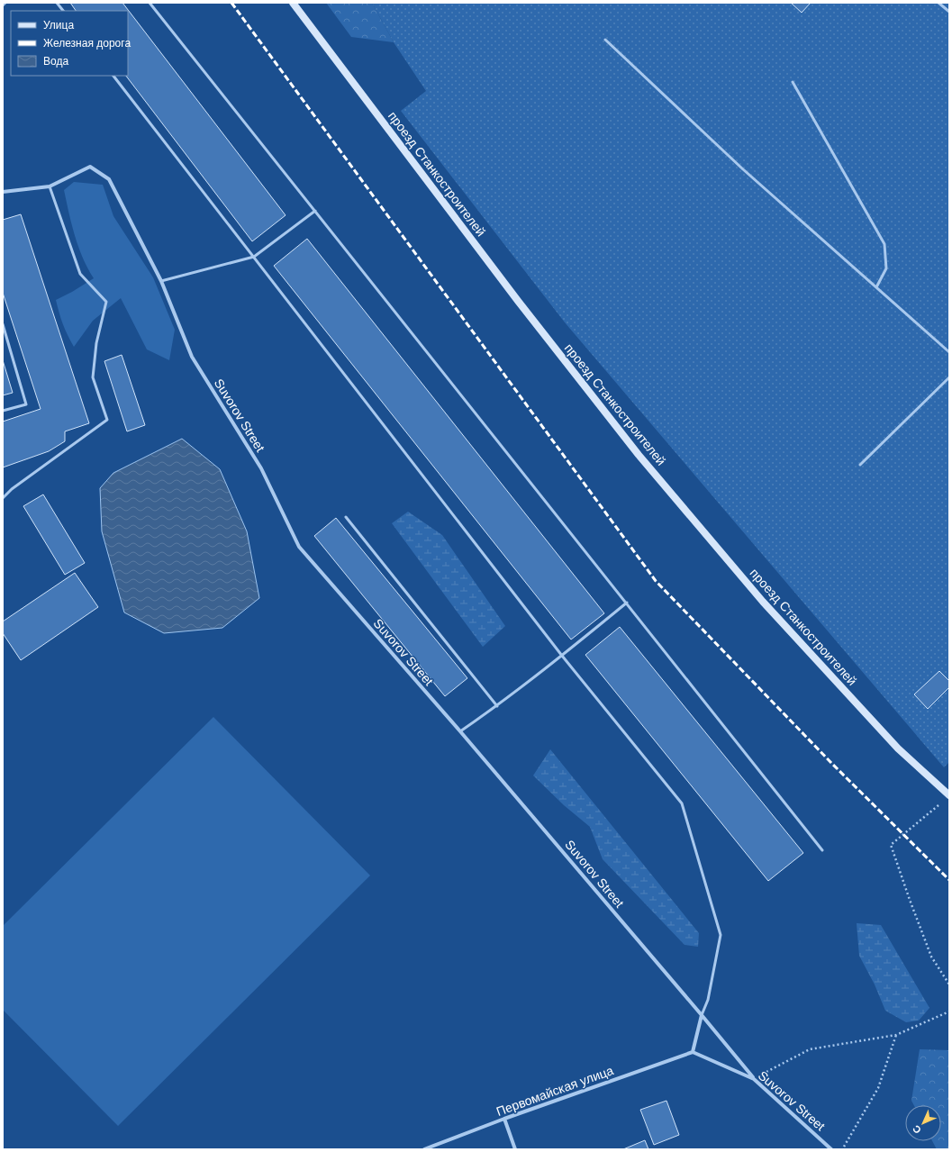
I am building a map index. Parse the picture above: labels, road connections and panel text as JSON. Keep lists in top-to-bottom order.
{
  "streets": {
    "main road": ["проезд Станкостроителей"],
    "street": ["Suvorov Street", "Первомайская улица"]
  },
  "crossings": [
    ["Suvorov Street", "Первомайская улица"]
  ],
  "legend": ["Улица", "Железная дорога", "Вода"],
  "north": "bottom left"
}
